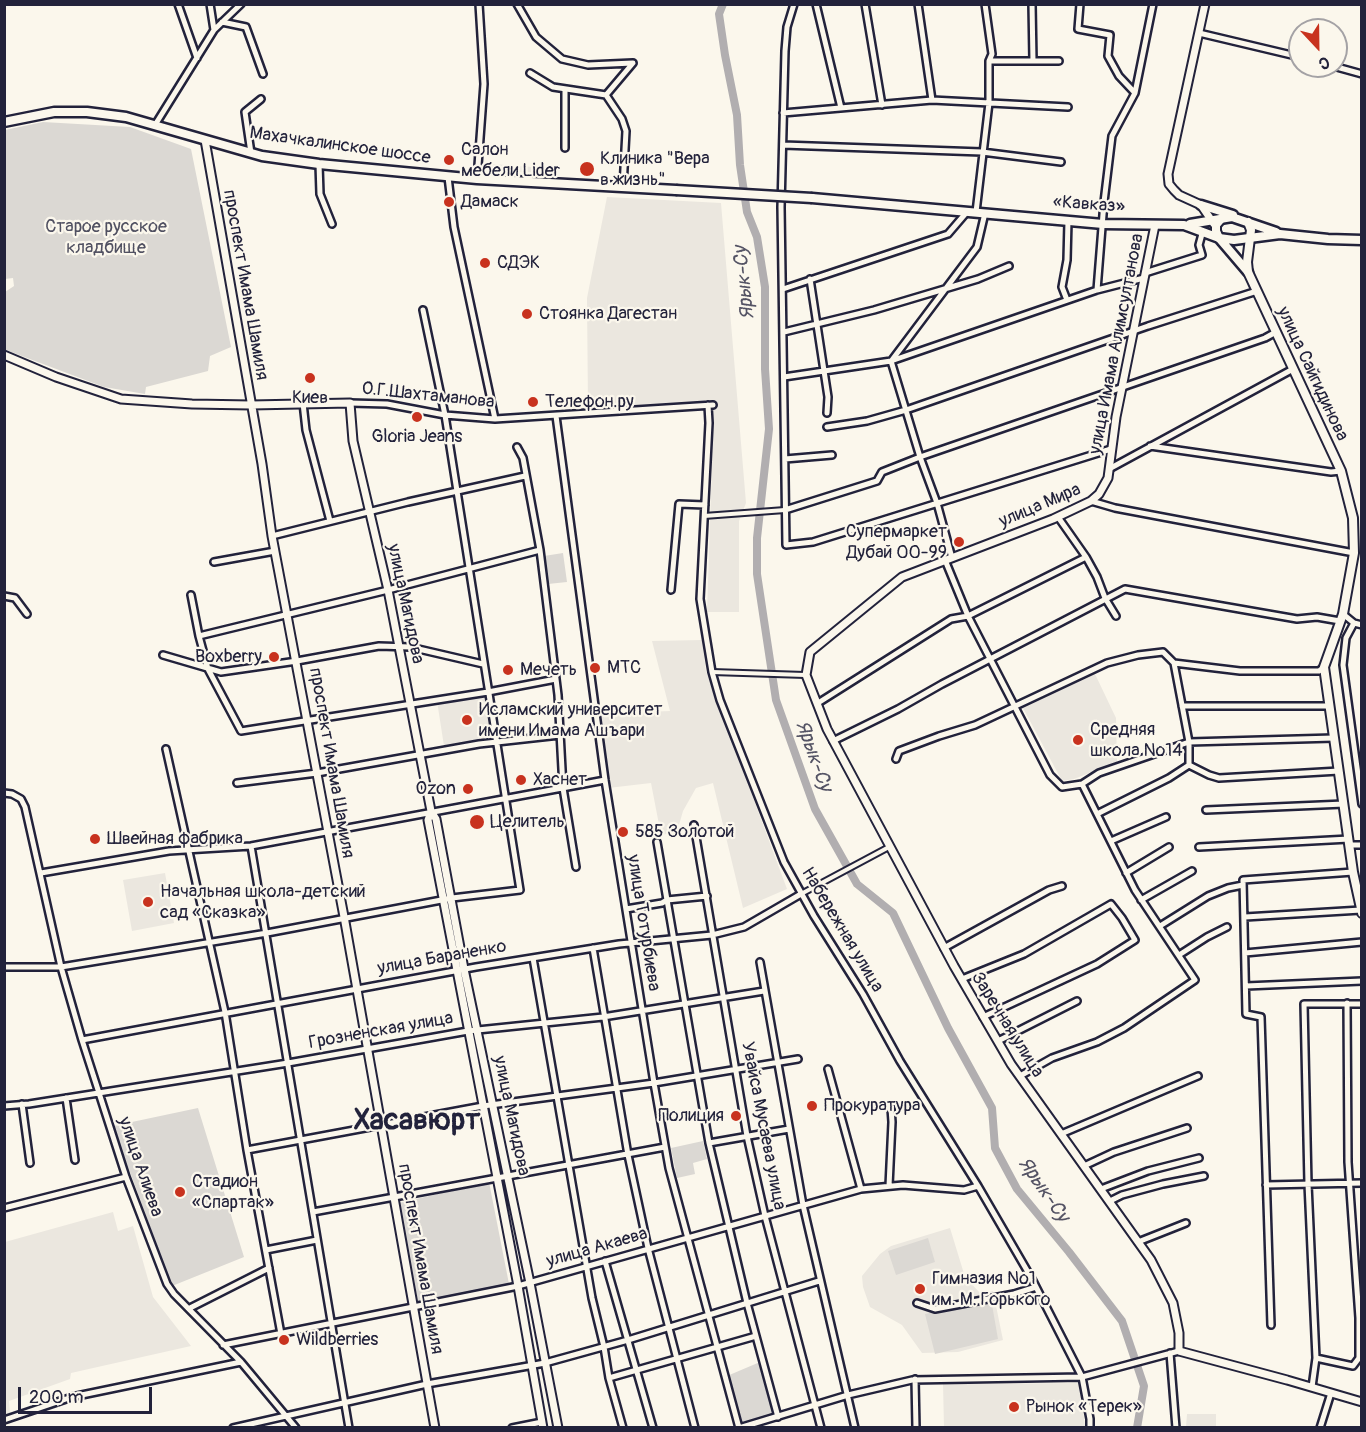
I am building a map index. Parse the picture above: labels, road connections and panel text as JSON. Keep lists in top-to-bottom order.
{
  "streets": {
    "highway": ["Махачкалинское шоссе", "«Кавказ»"],
    "main road": [
      "проспект Имама Шамиля",
      "улица Имама Алимсултанова",
      "улица Сайгидинова",
      "О.Г.Шахтаманова",
      "улица Мира",
      "улица Магидова",
      "Заречная улица"
    ],
    "street": [
      "улица Тотурбиева",
      "Набережная улица",
      "улица Бараненко",
      "Грозненская улица",
      "Увайса Мусаева улица",
      "улица Алиева",
      "улица Акаева"
    ]
  },
  "crossings": [
    ["Махачкалинское шоссе", "«Кавказ»"],
    ["Махачкалинское шоссе", "проспект Имама Шамиля"],
    ["«Кавказ»", "улица Имама Алимсултанова"],
    ["проспект Имама Шамиля", "О.Г.Шахтаманова"],
    ["проспект Имама Шамиля", "улица Бараненко"],
    ["проспект Имама Шамиля", "Грозненская улица"],
    ["проспект Имама Шамиля", "улица Акаева"],
    ["улица Имама Алимсултанова", "улица Мира"],
    ["О.Г.Шахтаманова", "улица Магидова"],
    ["О.Г.Шахтаманова", "улица Тотурбиева"],
    ["О.Г.Шахтаманова", "Набережная улица"],
    ["улица Мира", "Заречная улица"],
    ["улица Магидова", "улица Бараненко"],
    ["улица Магидова", "Грозненская улица"],
    ["улица Магидова", "улица Акаева"],
    ["улица Тотурбиева", "улица Бараненко"],
    ["улица Тотурбиева", "Грозненская улица"],
    ["улица Тотурбиева", "улица Акаева"],
    ["Набережная улица", "улица Бараненко"],
    ["Набережная улица", "улица Акаева"],
    ["улица Бараненко", "Увайса Мусаева улица"],
    ["улица Бараненко", "улица Алиева"],
    ["Грозненская улица", "Увайса Мусаева улица"],
    ["Грозненская улица", "улица Алиева"],
    ["Увайса Мусаева улица", "улица Акаева"],
    ["улица Алиева", "улица Акаева"]
  ],
  "districts": ["Хасавюрт"],
  "water": ["Ярык-Су"],
  "parks": ["Старое русское кладбище"],
  "places": [
    "Салон мебели Lider",
    "Клиника \"Вера в жизнь\"",
    "Дамаск",
    "СДЭК",
    "Стоянка Дагестан",
    "Киев",
    "Телефон.ру",
    "Gloria Jeans",
    "Супермаркет Дубай 00-99",
    "Boxberry",
    "МТС",
    "Мечеть",
    "Исламский университет имени Имама Ашъари",
    "Средняя школа №14",
    "Хаснет",
    "Ozon",
    "Целитель",
    "585 Золотой",
    "Швейная фабрика",
    "Начальная школа-детский сад «Сказка»",
    "Прокуратура",
    "Полиция",
    "Стадион «Спартак»",
    "Гимназия №1 им. М. Горького",
    "Wildberries",
    "Рынок «Терек»"
  ],
  "scale_bar": "200 m",
  "north": "bottom"
}
